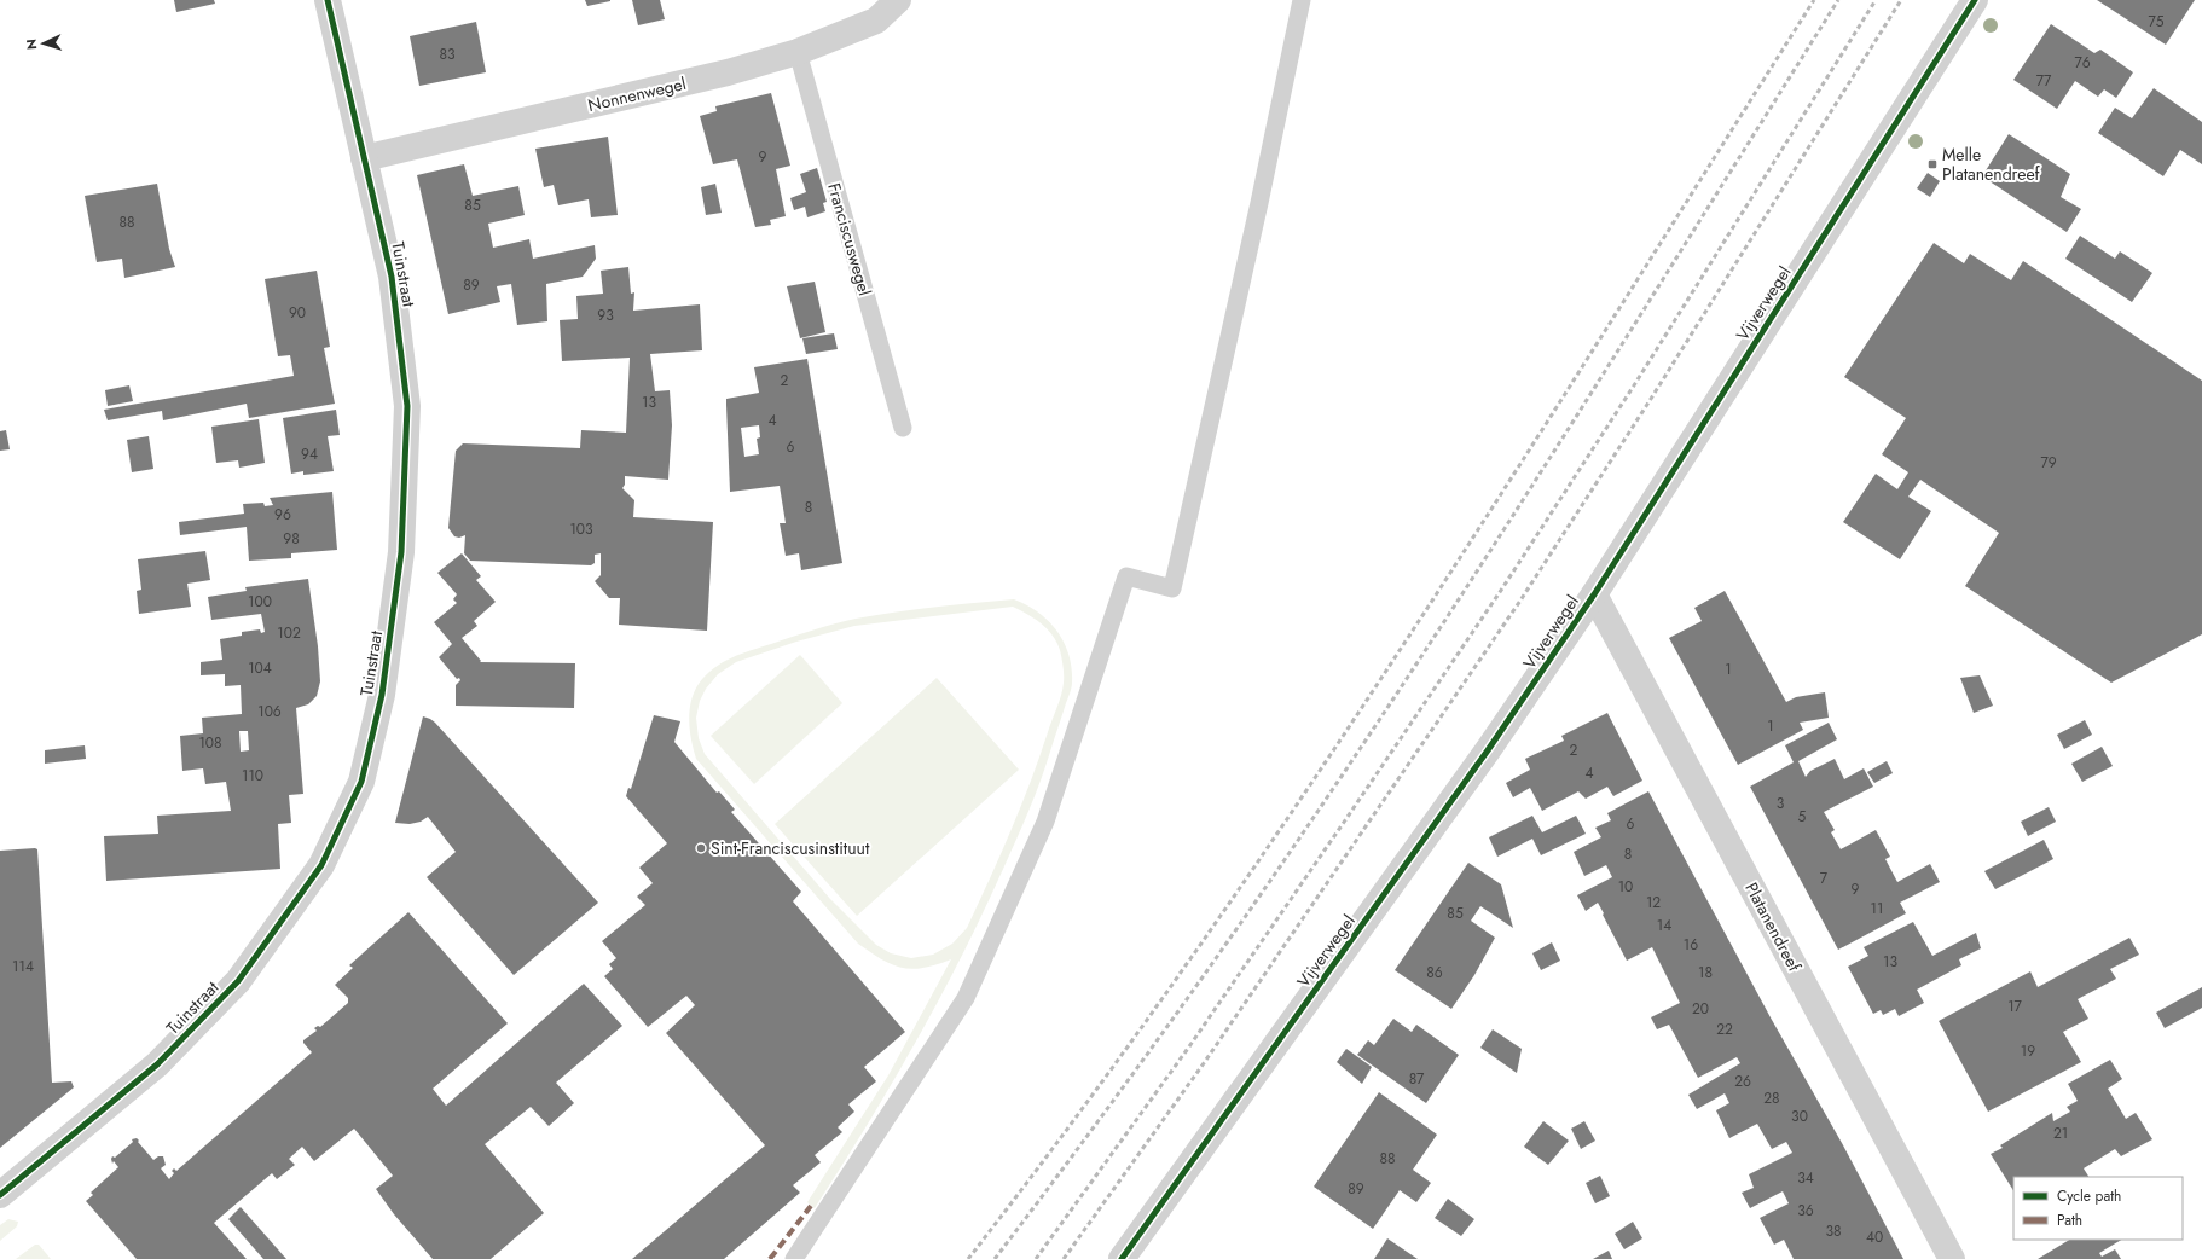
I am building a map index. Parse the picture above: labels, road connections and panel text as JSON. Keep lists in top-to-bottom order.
{
  "streets": {
    "street": [
      "Nonnenwegel",
      "Tuinstraat",
      "Vijverwegel",
      "Platanendreef"
    ],
    "lane": ["Franciscuswegel"]
  },
  "crossings": [
    ["Nonnenwegel", "Franciscuswegel"],
    ["Nonnenwegel", "Tuinstraat"],
    ["Vijverwegel", "Platanendreef"]
  ],
  "places": {
    "transit": ["Melle Platanendreef"],
    "other": ["Sint-Franciscusinstituut"]
  },
  "house_numbers": [
    "75",
    "83",
    "76",
    "77",
    "9",
    "85",
    "88",
    "89",
    "90",
    "93",
    "2",
    "13",
    "4",
    "6",
    "94",
    "79",
    "8",
    "96",
    "103",
    "98",
    "100",
    "102",
    "104",
    "1",
    "106",
    "1",
    "108",
    "2",
    "4",
    "110",
    "3",
    "5",
    "6",
    "8",
    "7",
    "10",
    "9",
    "12",
    "11",
    "85",
    "14",
    "16",
    "13",
    "114",
    "86",
    "18",
    "17",
    "20",
    "22",
    "19",
    "87",
    "26",
    "28",
    "30",
    "21",
    "88",
    "34",
    "89",
    "36",
    "38",
    "40"
  ],
  "legend": ["Cycle path", "Path"],
  "north": "left"
}
